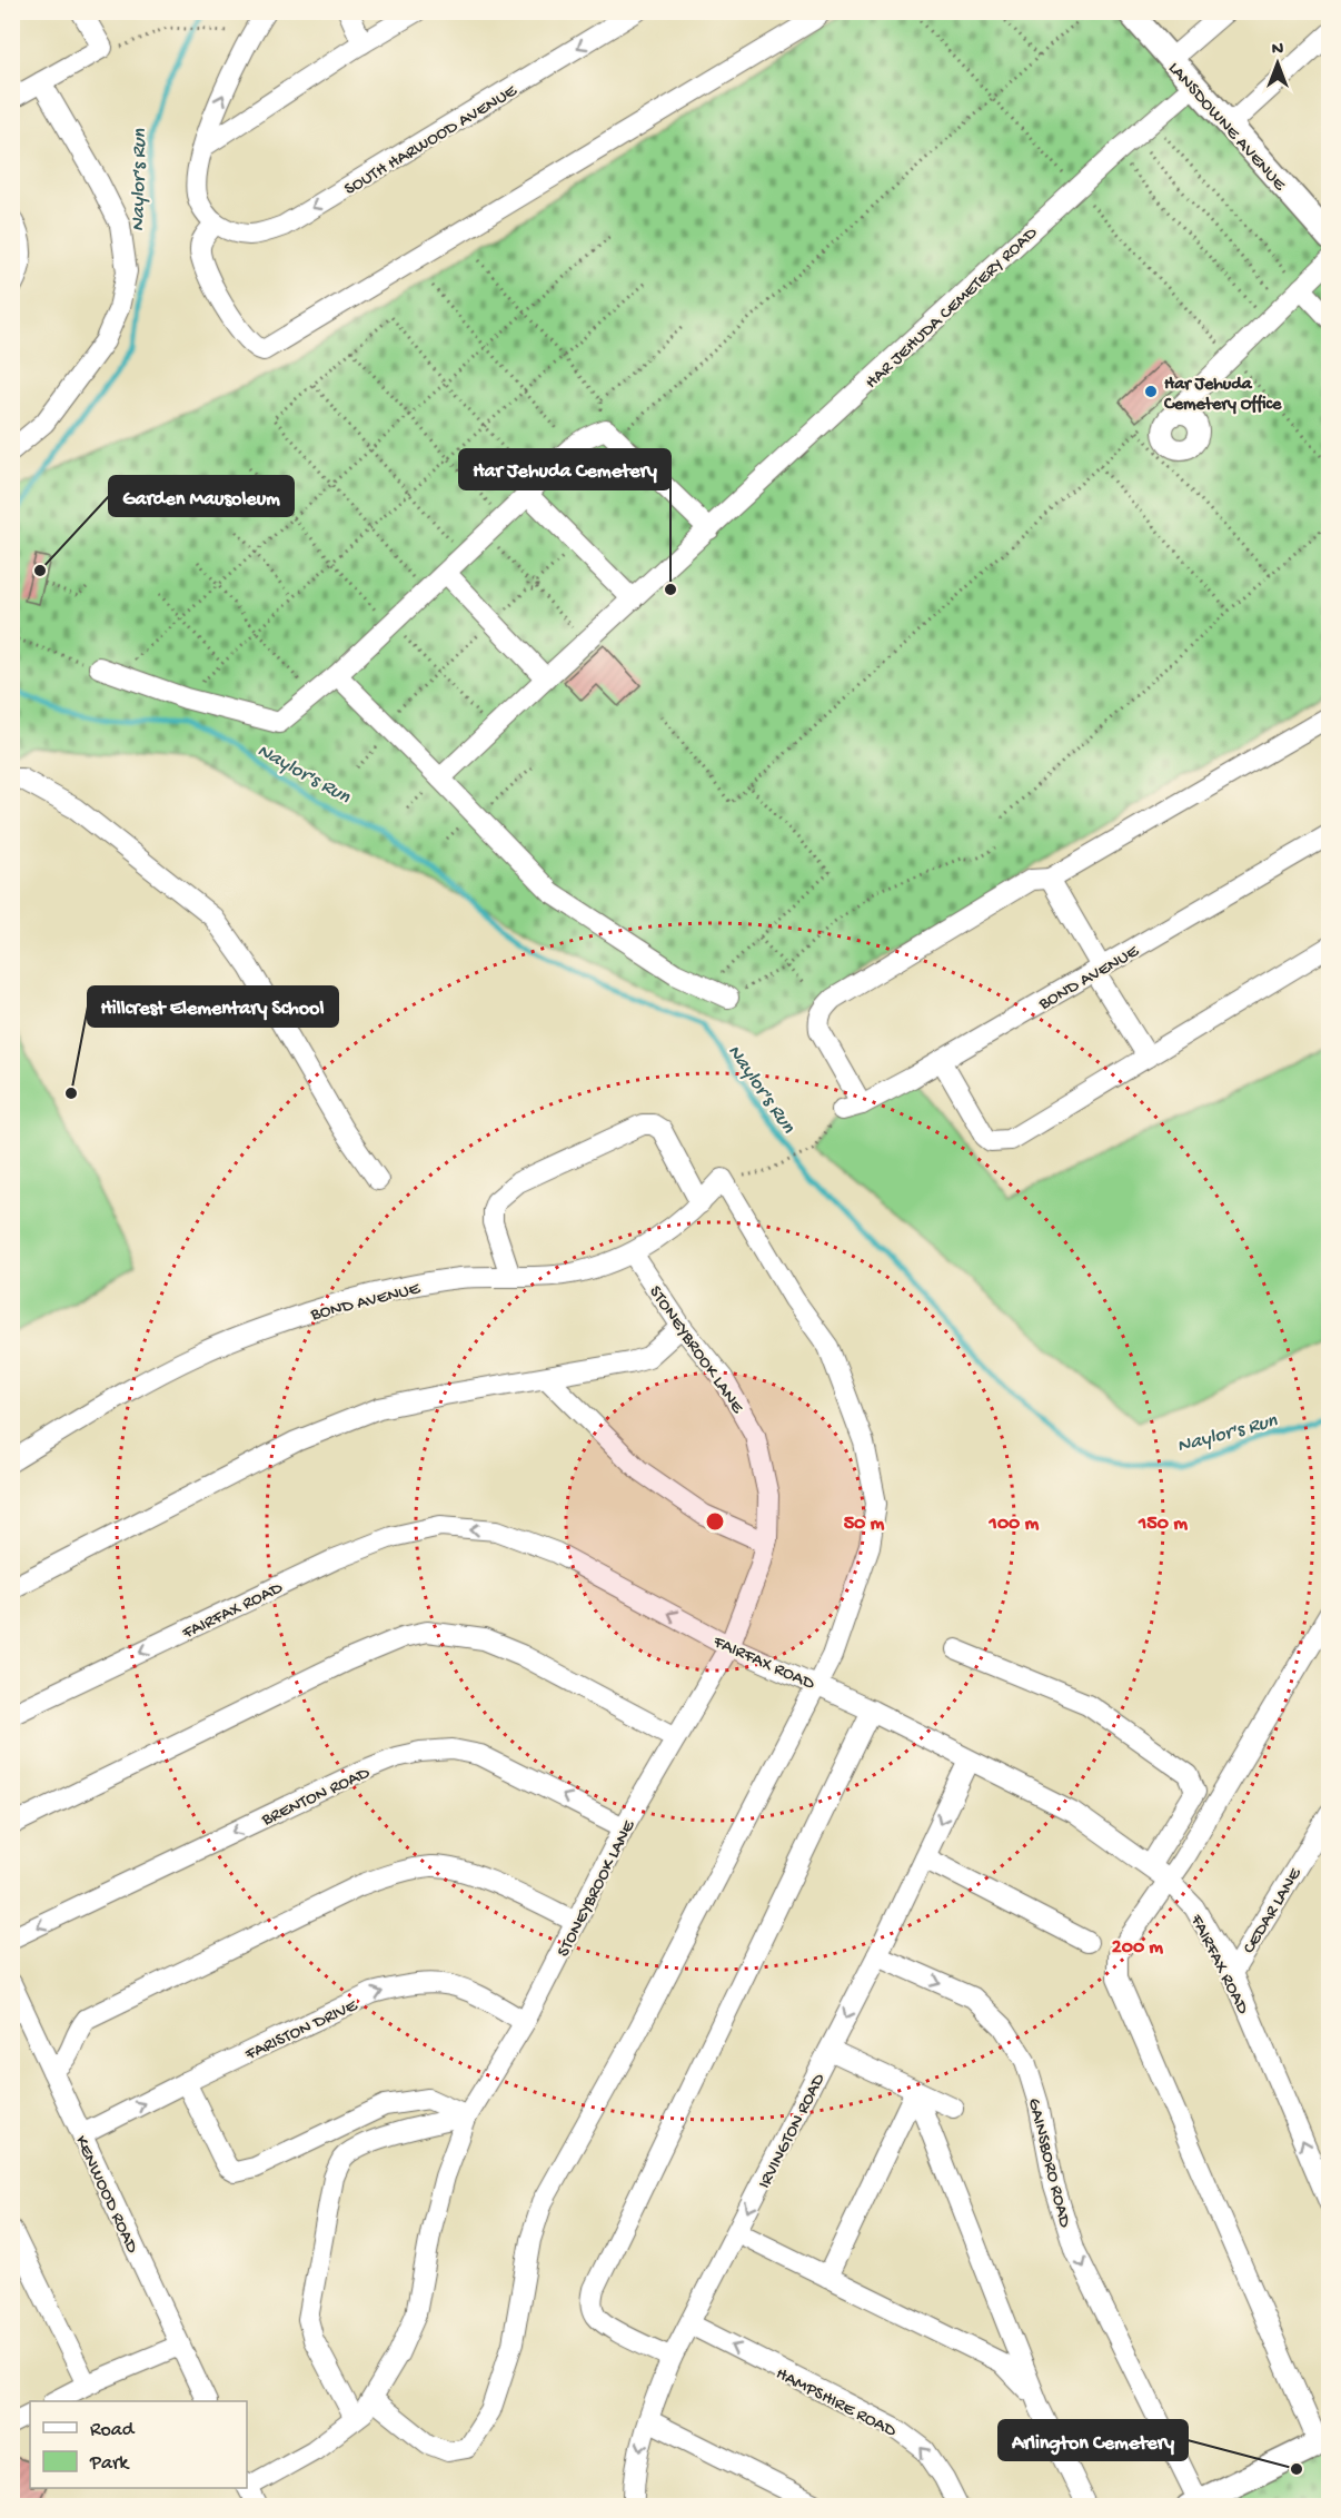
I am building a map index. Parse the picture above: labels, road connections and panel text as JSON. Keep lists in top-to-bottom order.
{
  "streets": {
    "main road": ["LANSDOWNE AVENUE"],
    "street": [
      "SOUTH HARWOOD AVENUE",
      "HAR JEHUDA CEMETERY ROAD",
      "BOND AVENUE",
      "STONEYBROOK LANE",
      "FAIRFAX ROAD",
      "BRENTON ROAD",
      "CEDAR LANE",
      "FARISTON DRIVE",
      "IRVINGTON ROAD",
      "GAINSBORO ROAD",
      "KENWOOD ROAD",
      "HAMPSHIRE ROAD"
    ]
  },
  "crossings": [
    ["LANSDOWNE AVENUE", "HAR JEHUDA CEMETERY ROAD"],
    ["BOND AVENUE", "STONEYBROOK LANE"],
    ["BOND AVENUE", "FAIRFAX ROAD"],
    ["STONEYBROOK LANE", "FAIRFAX ROAD"],
    ["STONEYBROOK LANE", "BRENTON ROAD"],
    ["STONEYBROOK LANE", "FARISTON DRIVE"],
    ["FAIRFAX ROAD", "CEDAR LANE"],
    ["FAIRFAX ROAD", "IRVINGTON ROAD"],
    ["FARISTON DRIVE", "KENWOOD ROAD"],
    ["IRVINGTON ROAD", "GAINSBORO ROAD"],
    ["IRVINGTON ROAD", "HAMPSHIRE ROAD"]
  ],
  "one_way": ["FAIRFAX ROAD"],
  "water": ["Naylor's Run"],
  "places": [
    "Har Jehuda Cemetery Office",
    "Garden Mausoleum",
    "Har Jehuda Cemetery",
    "Hillcrest Elementary School",
    "Arlington Cemetery"
  ],
  "legend": ["Road", "Park"],
  "north": "top",
  "rings": [
    "50 m",
    "100 m",
    "150 m",
    "200 m"
  ]
}
